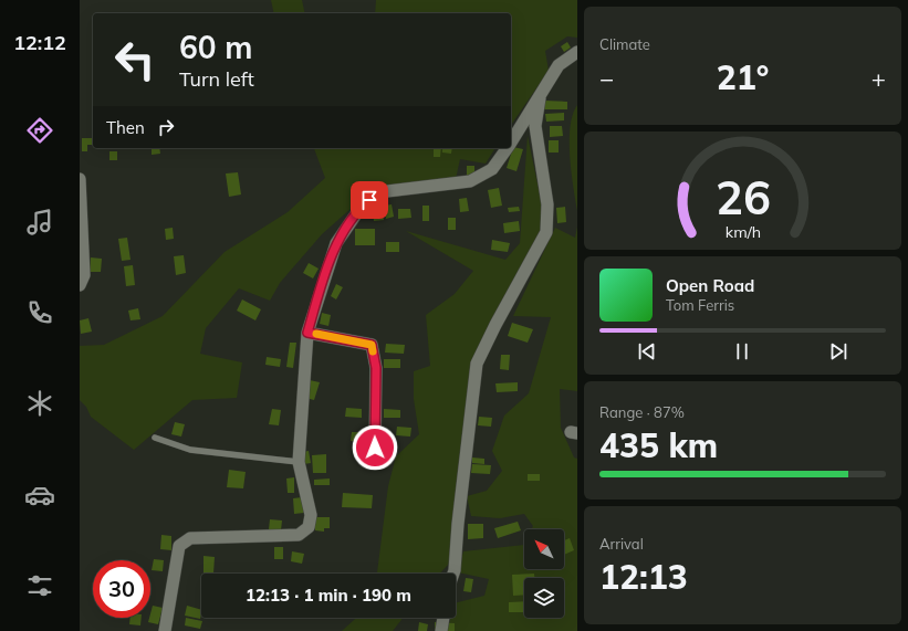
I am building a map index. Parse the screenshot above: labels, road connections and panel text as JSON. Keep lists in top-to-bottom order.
{
  "north": "top left",
  "page": {
    "tabs": "12:12",
    "tile": [
      "Climate",
      ["Range · 87%", "435 km"],
      ["Arrival", "12:13"]
    ],
    "turn": ["60 m", "Turn left"],
    "heat": ["−", "21°", "+"],
    "then": "Then",
    "song": ["Open Road", "Tom Ferris"],
    "limit": "30",
    "trip": "12:13 · 1 min · 190 m",
    "gauge": ["26", "km/h"]
  }
}
